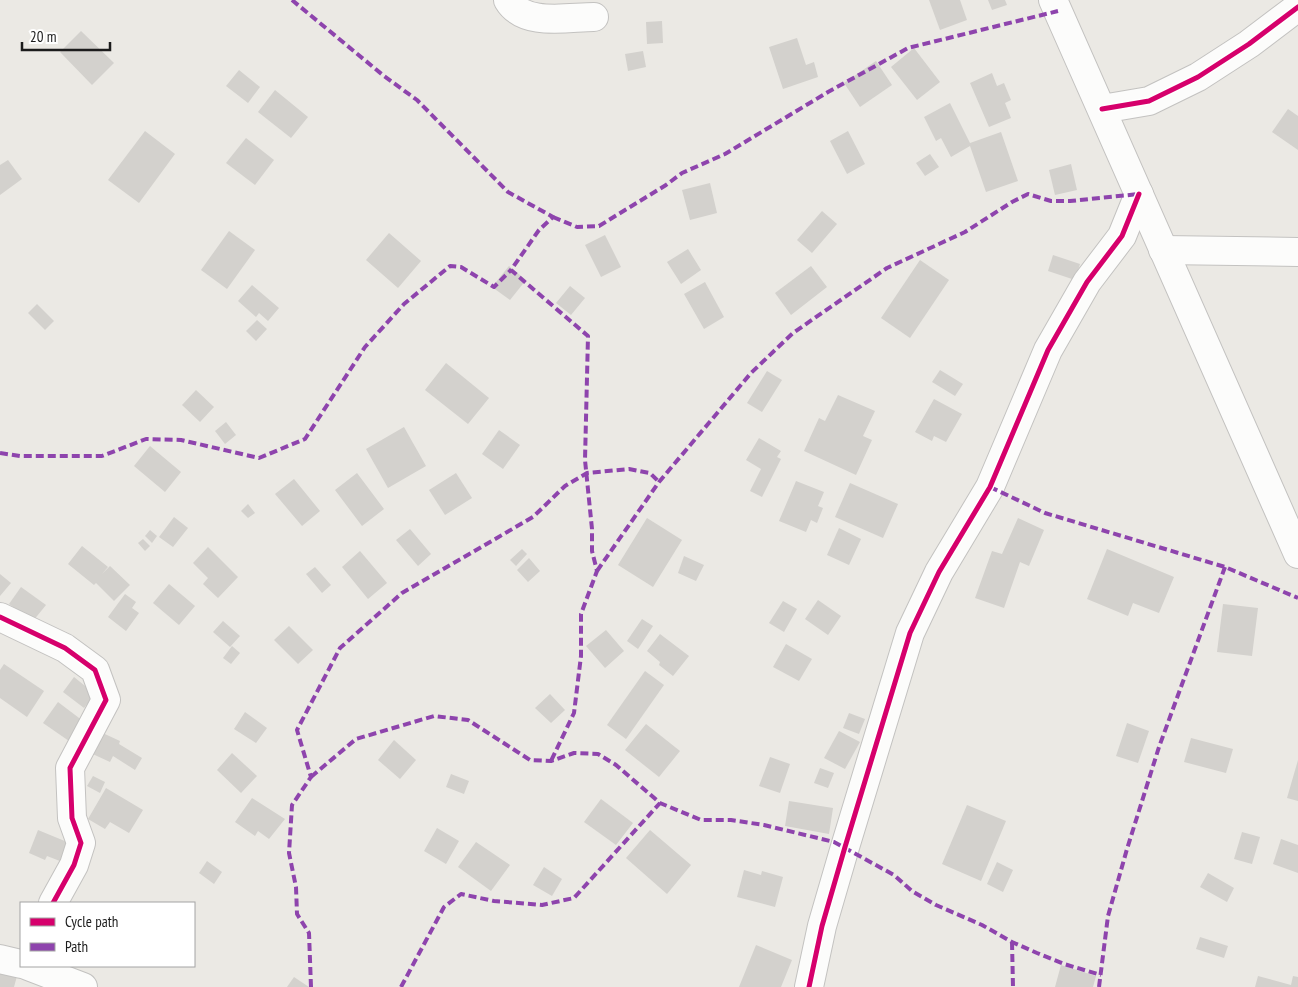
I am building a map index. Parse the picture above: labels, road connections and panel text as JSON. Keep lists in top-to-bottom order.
{
  "legend": ["Cycle path", "Path"],
  "scale_bar": "20 m"
}
